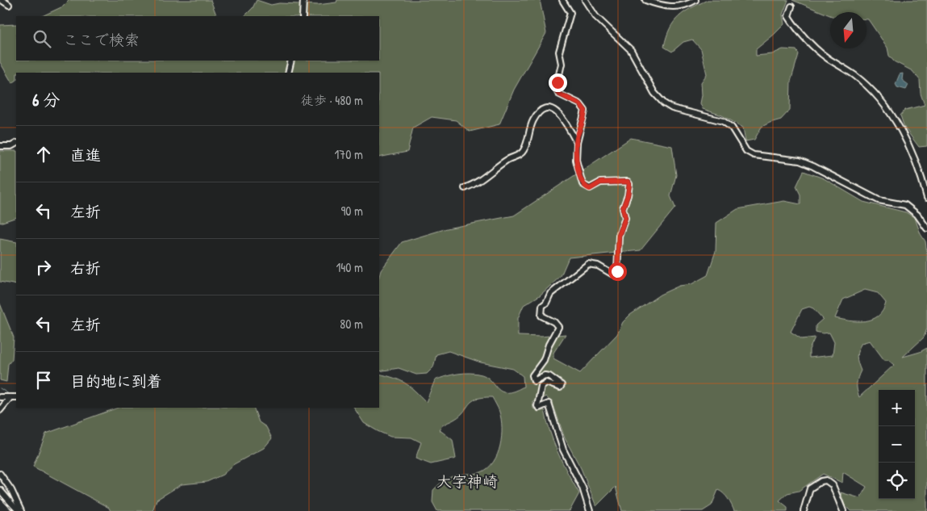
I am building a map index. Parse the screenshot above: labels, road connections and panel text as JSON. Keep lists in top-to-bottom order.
{
  "districts": ["大字神崎"],
  "north": "bottom",
  "page": {
    "search": "ここで検索",
    "heading": ["6 分", "徒歩 · 480 m"],
    "list": [
      ["直進", "170 m"],
      ["左折", "90 m"],
      ["右折", "140 m"],
      ["左折", "80 m"],
      "目的地に到着"
    ],
    "map_buttons": ["+", "−"]
  }
}
